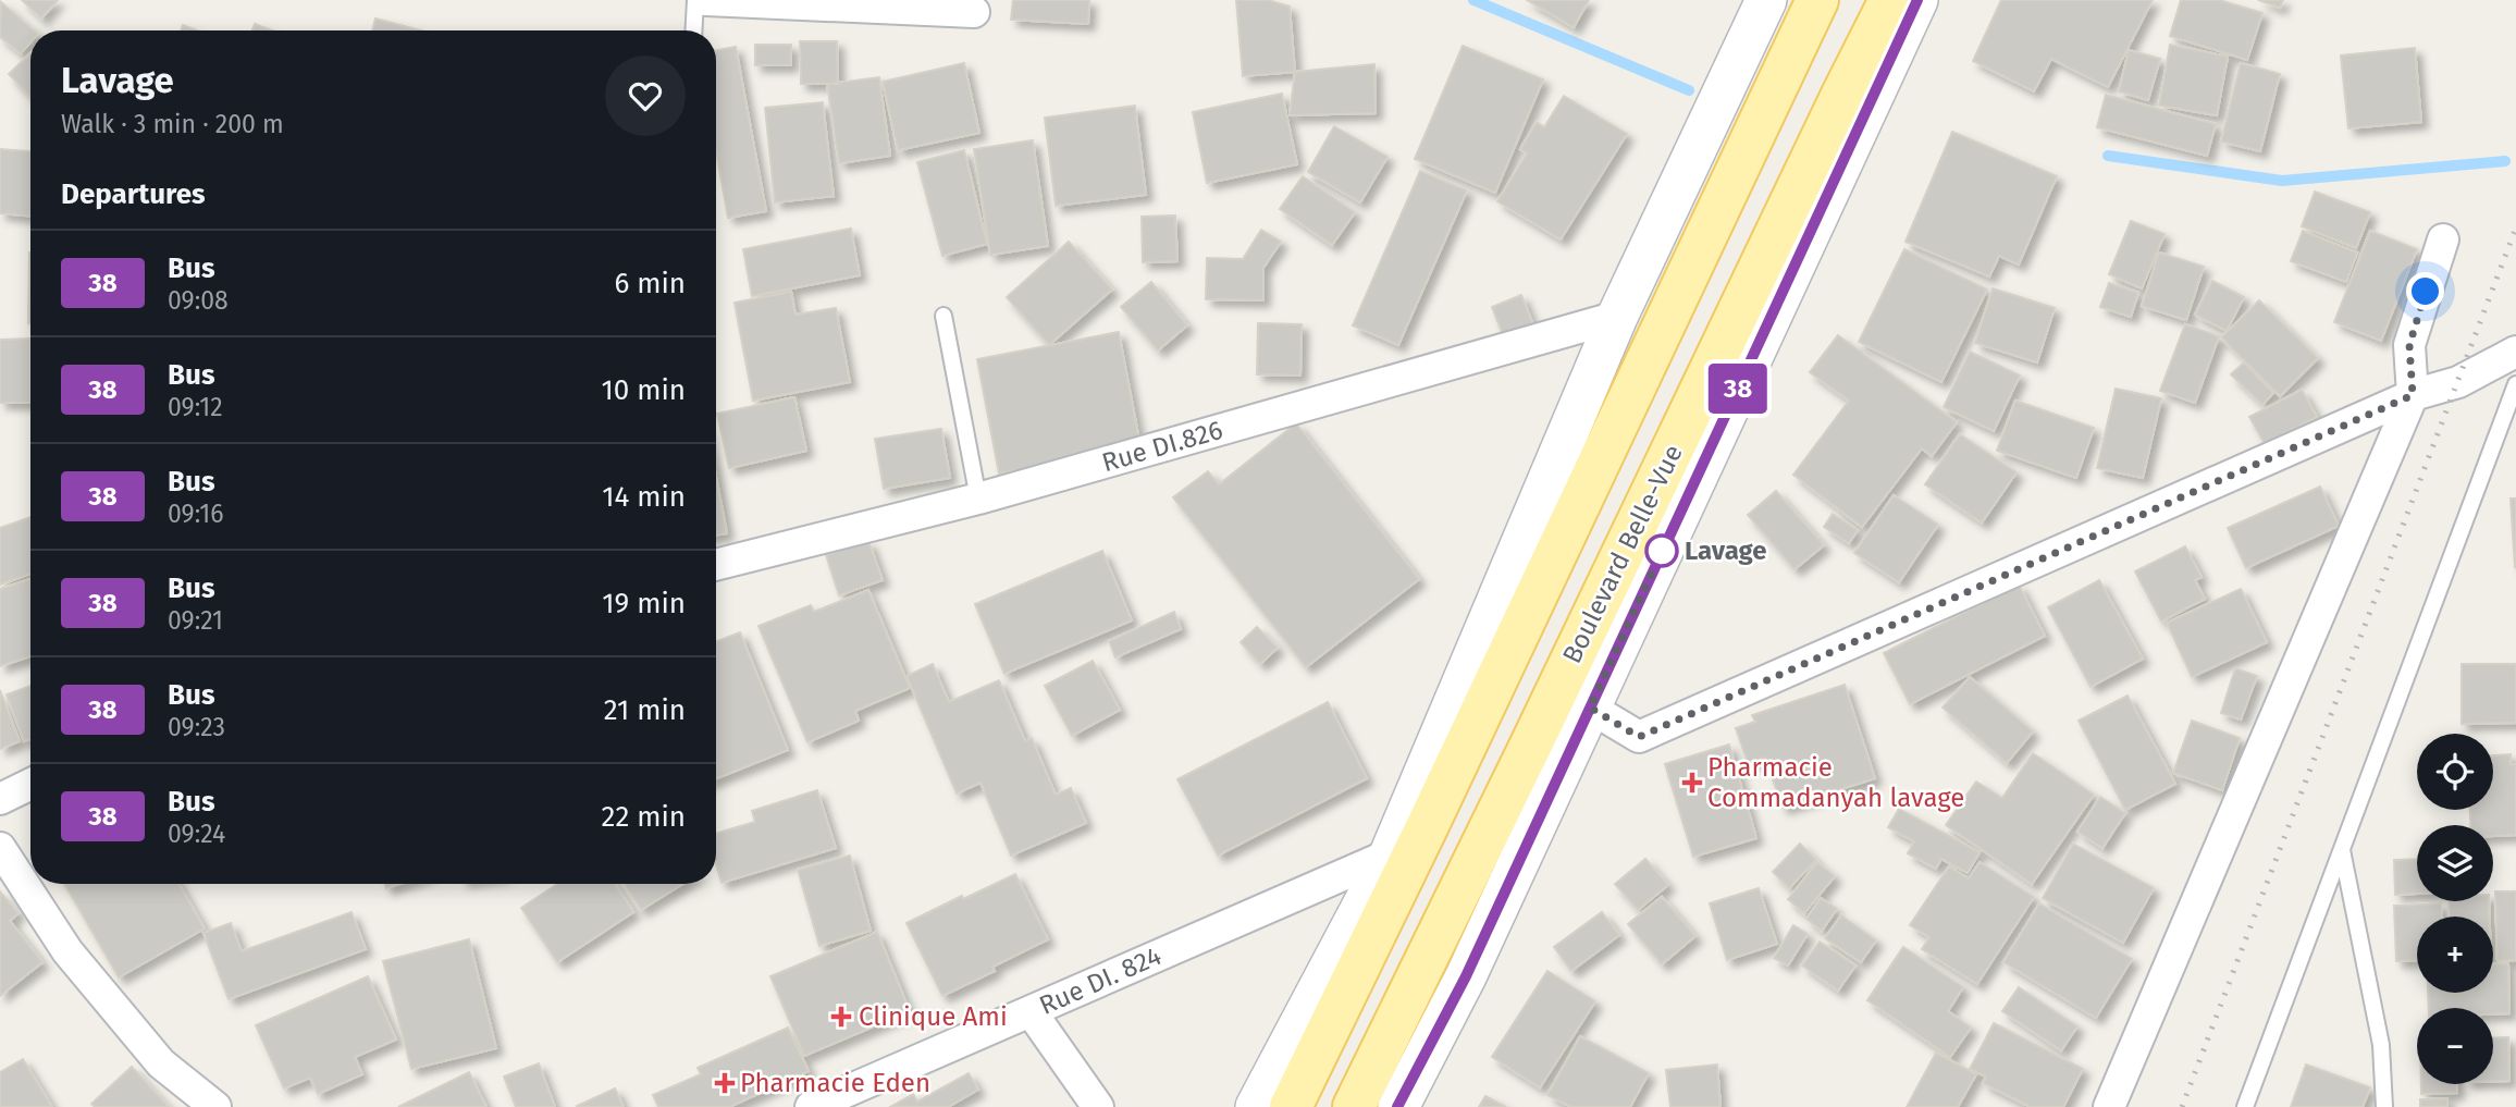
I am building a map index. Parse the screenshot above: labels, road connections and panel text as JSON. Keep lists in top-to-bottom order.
{
  "streets": {
    "main road": ["Boulevard Belle-Vue"],
    "street": ["Rue DI.826", "Rue DI. 824"]
  },
  "places": {
    "other": ["Lavage"],
    "health": ["Pharmacie Commadanyah lavage", "Clinique Ami", "Pharmacie Eden"]
  },
  "lines": ["bus line 38"],
  "page": {
    "on_map": "38",
    "heading": [
      ["Lavage", "Walk · 3 min · 200 m"],
      "Departures"
    ],
    "list": [
      {
        "mark": "38",
        "name": "Bus",
        "note": "09:08",
        "value": "6 min"
      },
      {
        "mark": "38",
        "name": "Bus",
        "note": "09:12",
        "value": "10 min"
      },
      {
        "mark": "38",
        "name": "Bus",
        "note": "09:16",
        "value": "14 min"
      },
      {
        "mark": "38",
        "name": "Bus",
        "note": "09:21",
        "value": "19 min"
      },
      {
        "mark": "38",
        "name": "Bus",
        "note": "09:23",
        "value": "21 min"
      },
      {
        "mark": "38",
        "name": "Bus",
        "note": "09:24",
        "value": "22 min"
      }
    ],
    "map_buttons": ["+", "−"]
  }
}
